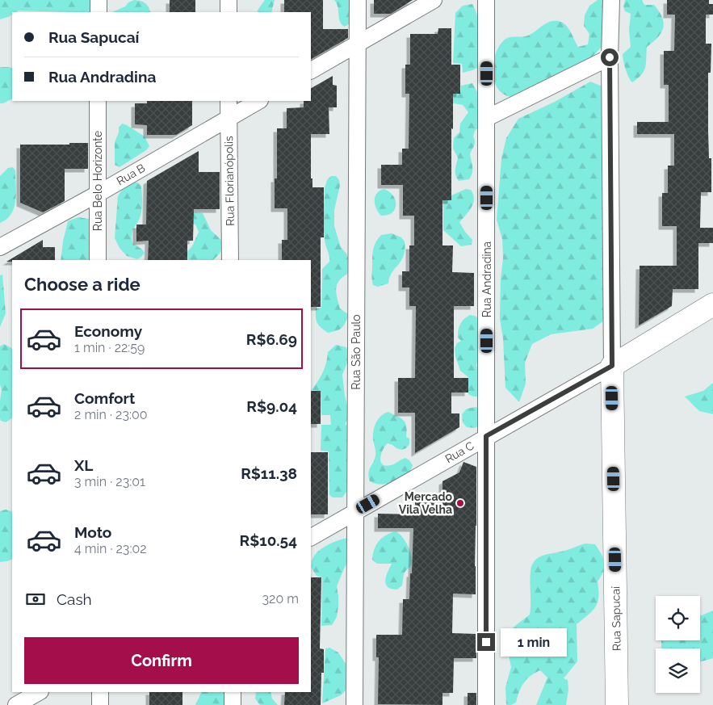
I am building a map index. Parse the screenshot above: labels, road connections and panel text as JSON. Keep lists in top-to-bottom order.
{
  "streets": {
    "street": [
      "Rua B",
      "Rua Belo Horizonte",
      "Rua Florianópolis",
      "Rua Andradina",
      "Rua São Paulo",
      "Rua C",
      "Rua Sapucaí"
    ]
  },
  "crossings": [
    ["Rua B", "Rua Belo Horizonte"],
    ["Rua B", "Rua Florianópolis"],
    ["Rua Andradina", "Rua C"],
    ["Rua São Paulo", "Rua C"],
    ["Rua C", "Rua Sapucaí"]
  ],
  "places": ["Mercado Vila Velha"],
  "page": {
    "banner": ["Rua Sapucaí", "Rua Andradina"],
    "heading": "Choose a ride",
    "list": [
      {
        "name": "Economy",
        "note": "1 min · 22:59",
        "value": "R$6.69"
      },
      {
        "name": "Comfort",
        "note": "2 min · 23:00",
        "value": "R$9.04"
      },
      {
        "name": "XL",
        "note": "3 min · 23:01",
        "value": "R$11.38"
      },
      {
        "name": "Moto",
        "note": "4 min · 23:02",
        "value": "R$10.54"
      }
    ],
    "pay": ["Cash", "320 m"],
    "bubble": "1 min",
    "buttons": "Confirm"
  }
}
